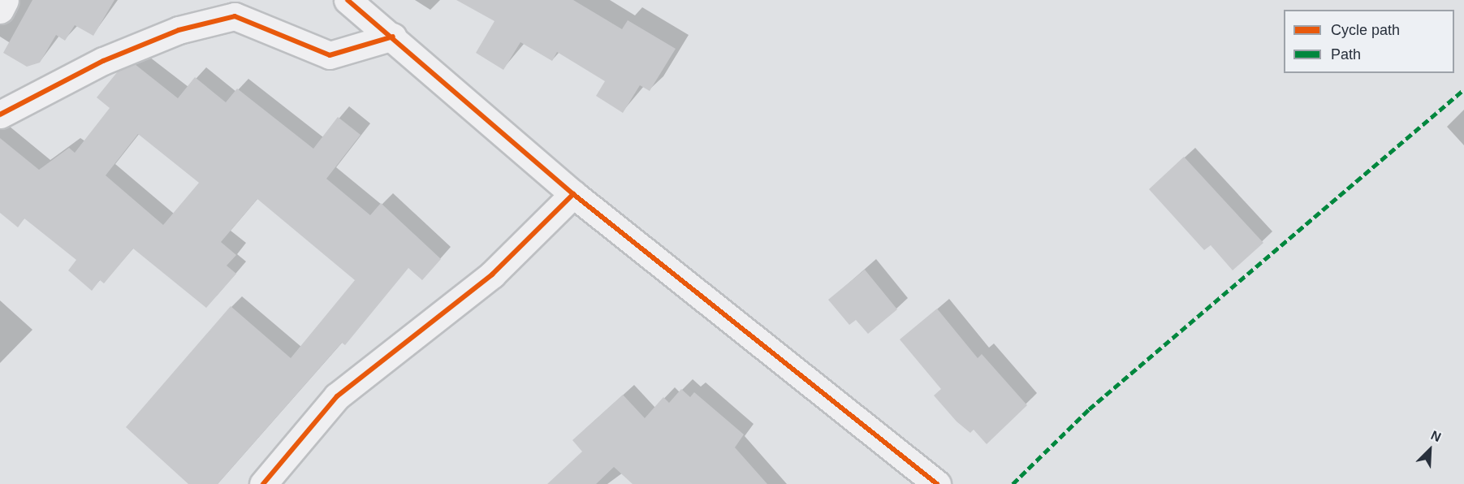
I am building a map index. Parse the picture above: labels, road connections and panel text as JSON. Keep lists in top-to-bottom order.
{
  "legend": ["Cycle path", "Path"],
  "north": "top right"
}
